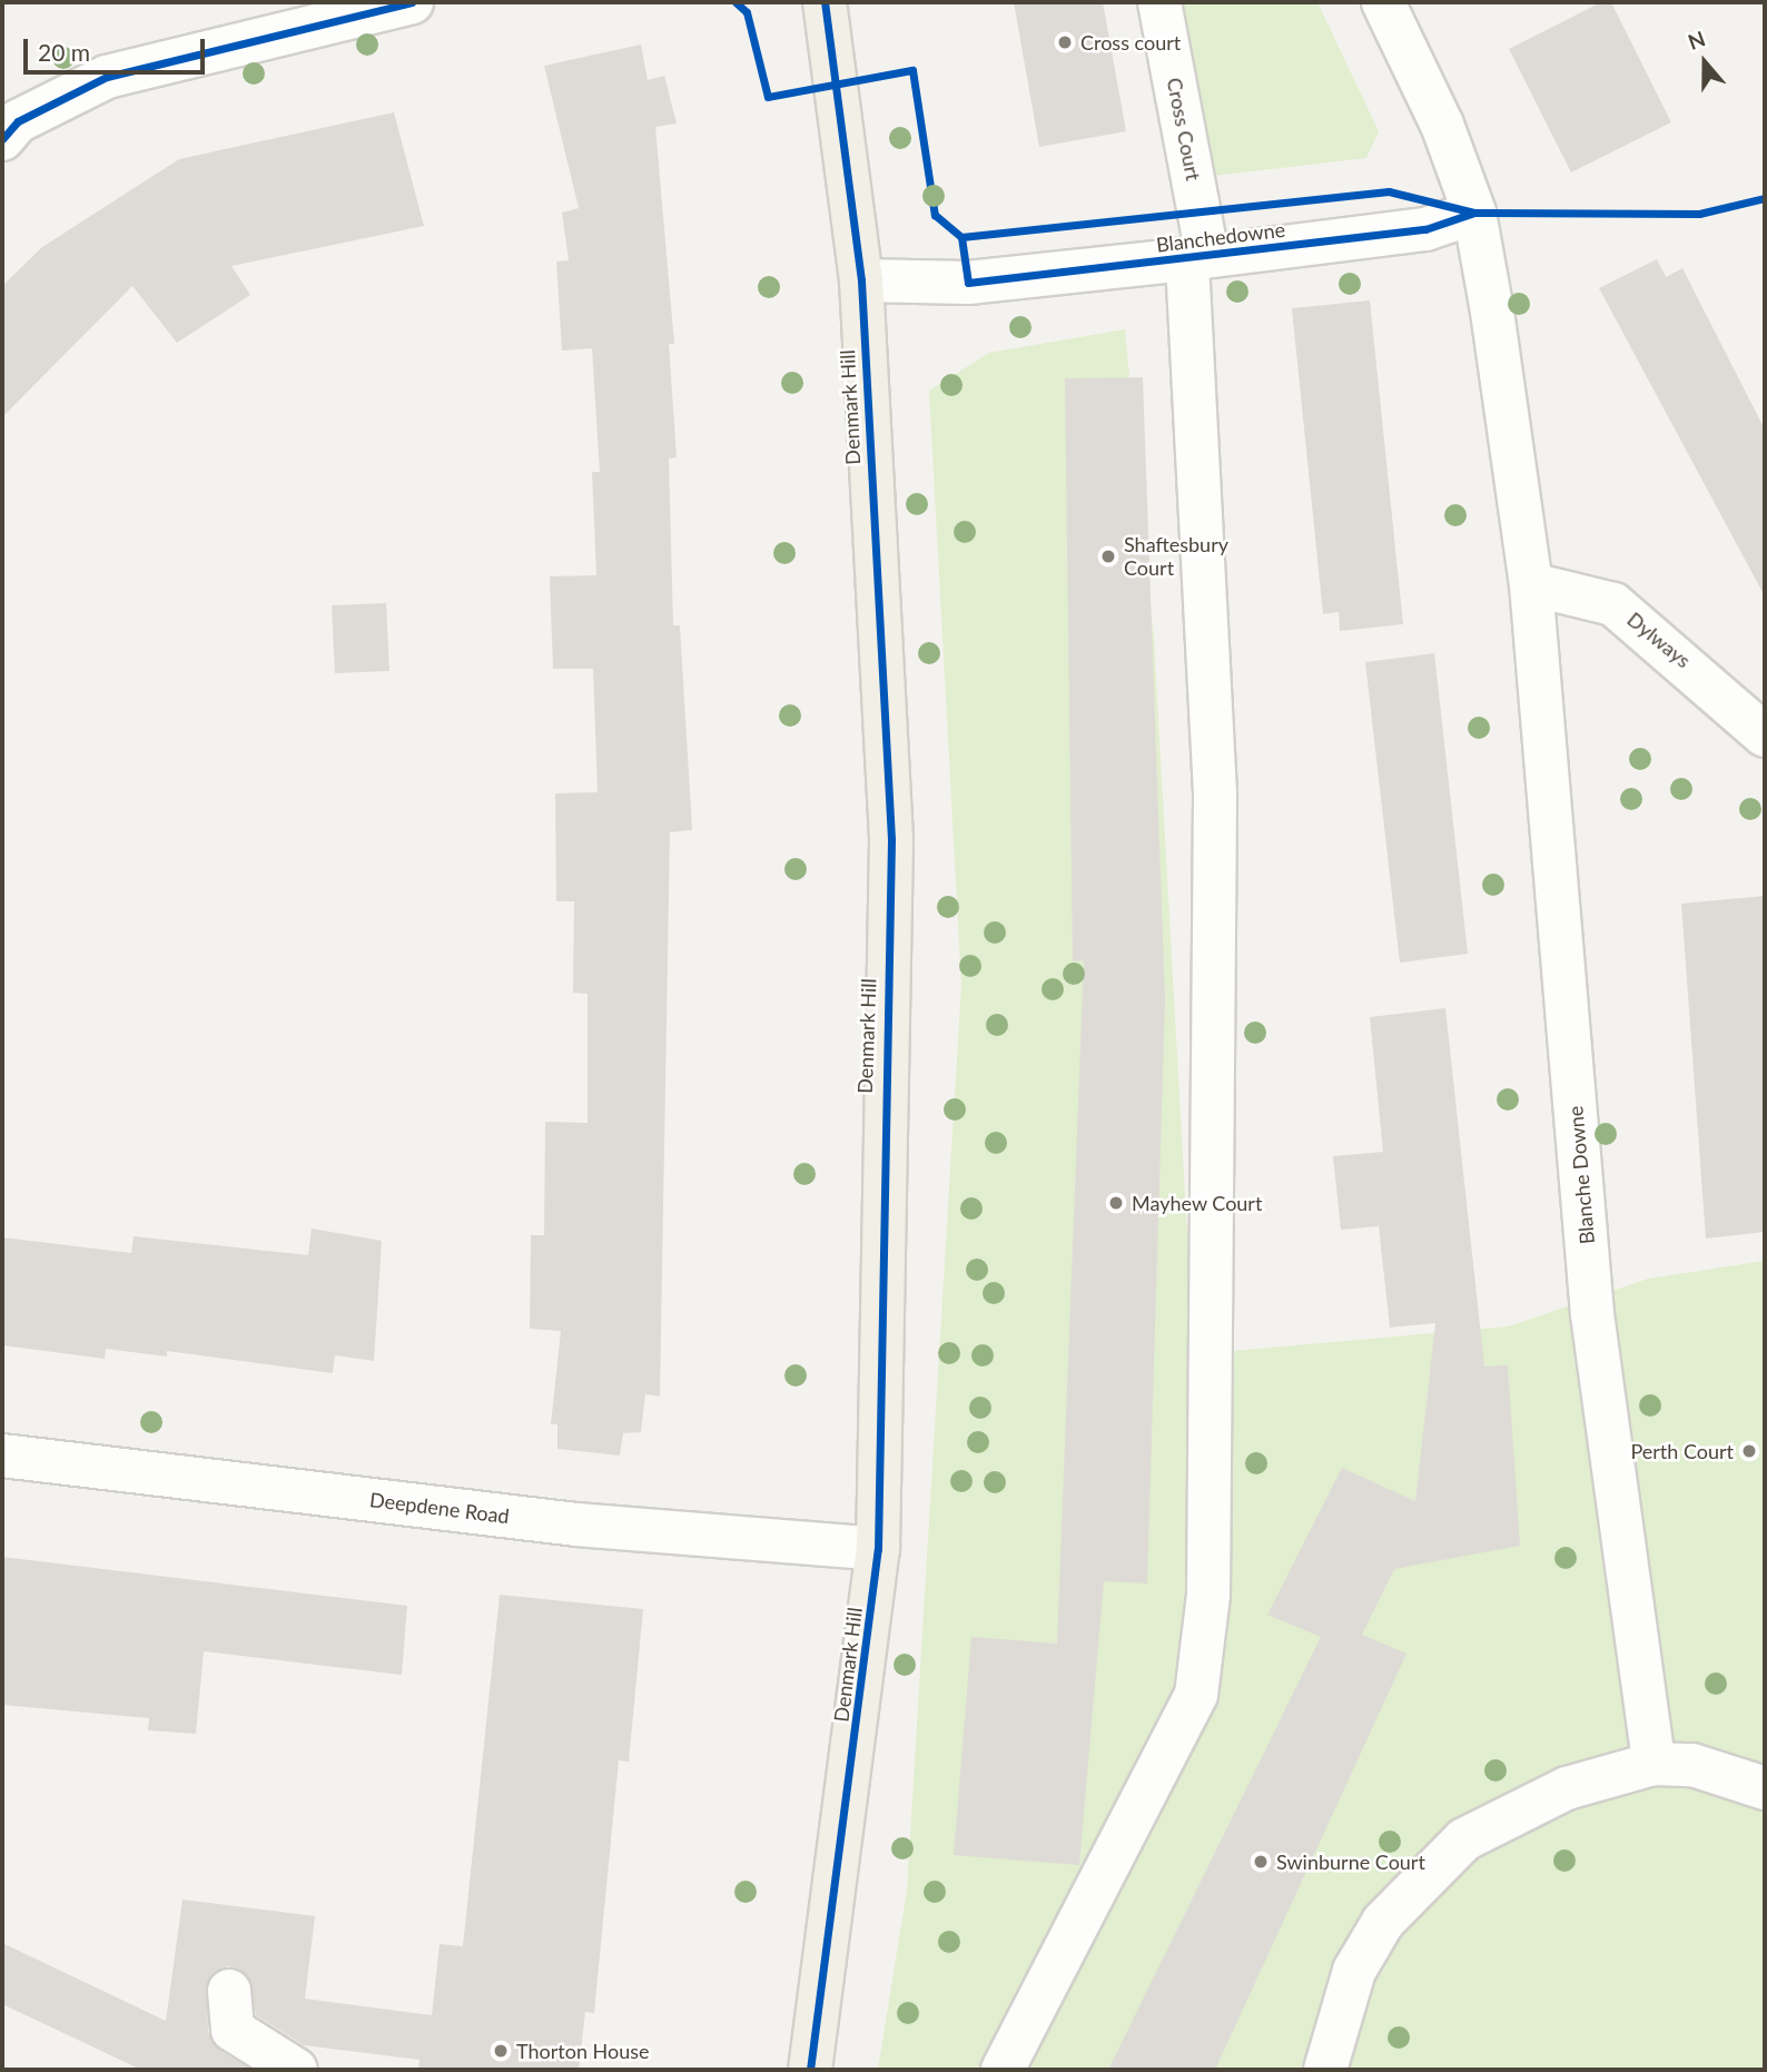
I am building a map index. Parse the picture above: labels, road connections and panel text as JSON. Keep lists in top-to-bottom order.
{
  "streets": {
    "main road": ["Denmark Hill"],
    "street": [
      "Cross Court",
      "Blanchedowne",
      "Dylways",
      "Blanche Downe",
      "Deepdene Road"
    ]
  },
  "crossings": [
    ["Cross Court", "Blanchedowne"],
    ["Blanchedowne", "Denmark Hill"],
    ["Denmark Hill", "Deepdene Road"],
    ["Dylways", "Blanche Downe"]
  ],
  "places": [
    "Cross court",
    "Shaftesbury Court",
    "Mayhew Court",
    "Perth Court",
    "Swinburne Court",
    "Thorton House"
  ],
  "scale_bar": "20 m",
  "north": "top"
}
